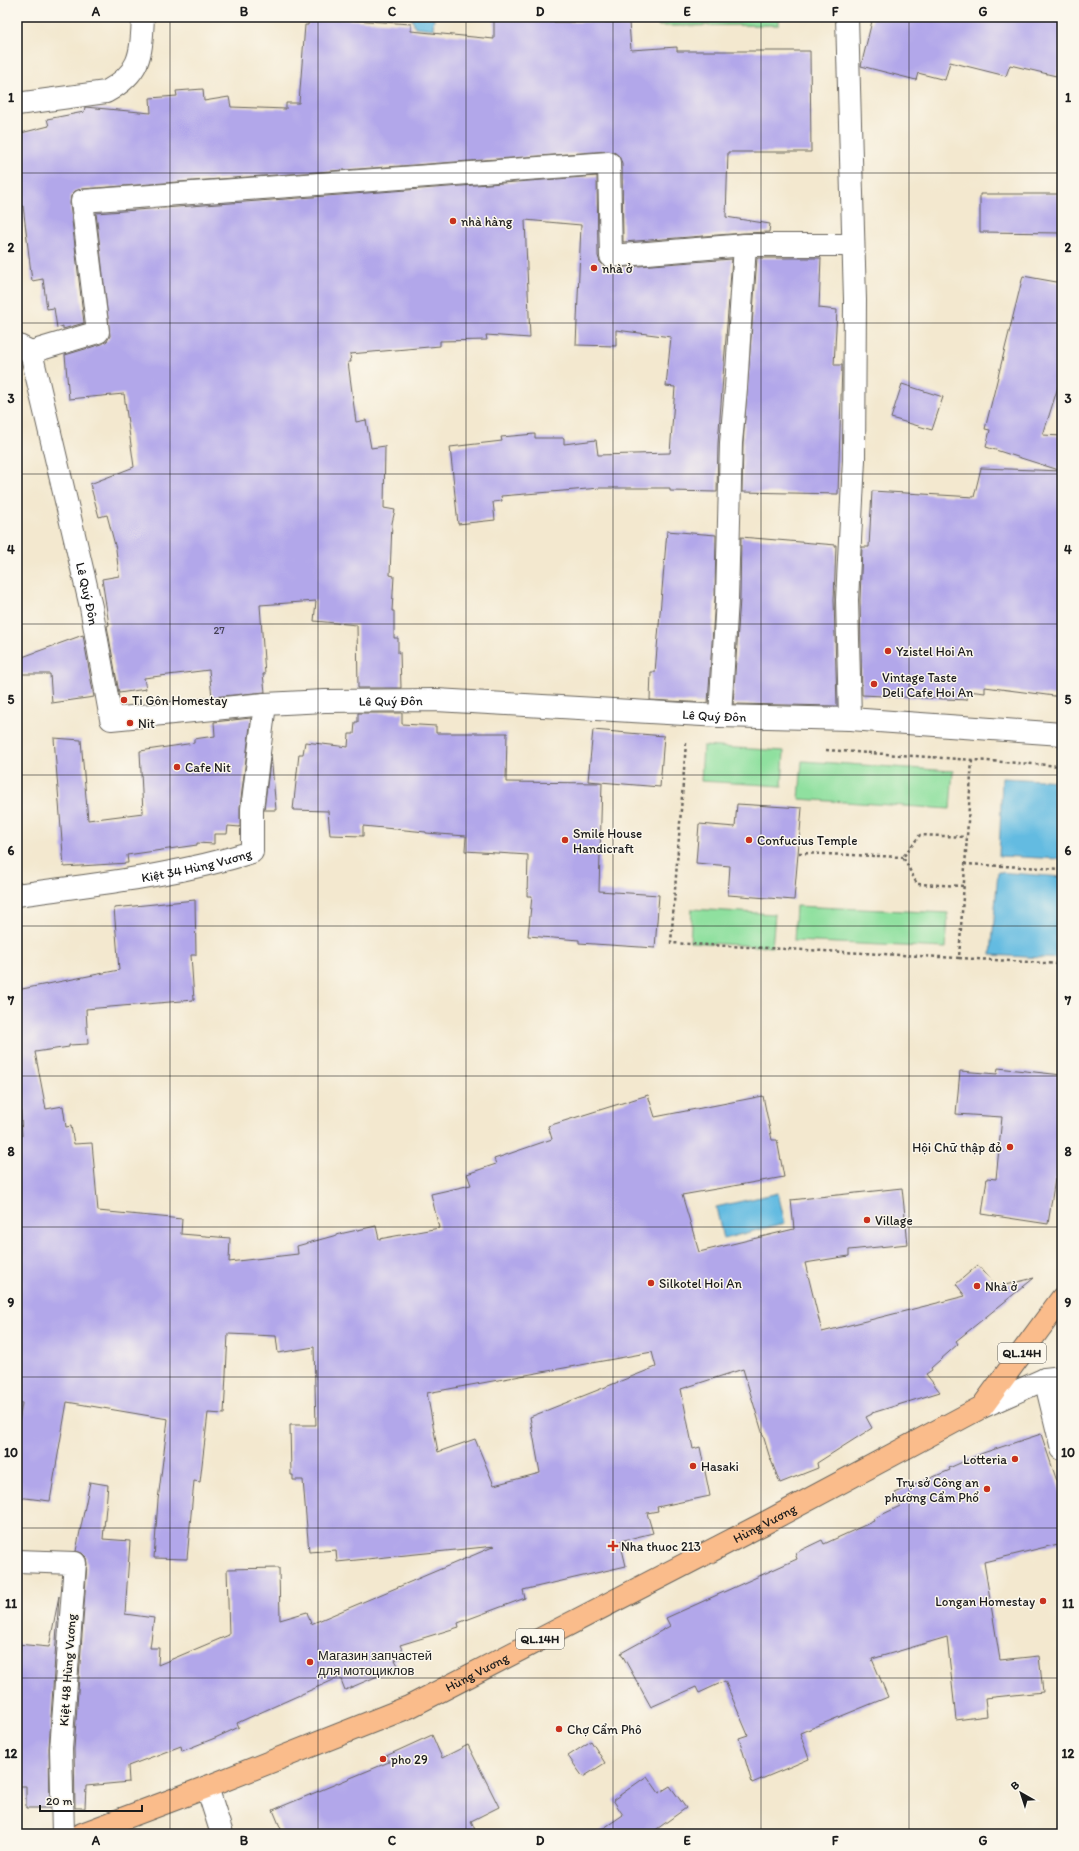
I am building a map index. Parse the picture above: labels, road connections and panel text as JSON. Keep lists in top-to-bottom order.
{
  "streets": {
    "main road": ["QL.14H", "Hùng Vương"],
    "street": ["Lê Quý Đôn", "Kiệt 34 Hùng Vương", "Kiệt 48 Hùng Vương"]
  },
  "crossings": [
    ["Lê Quý Đôn", "Kiệt 34 Hùng Vương"],
    ["QL.14H", "Hùng Vương"]
  ],
  "places": {
    "other": [
      "nhà hàng",
      "nhà ở",
      "Yzistel Hoi An",
      "Vintage Taste Deli Cafe Hoi An",
      "Ti Gôn Homestay",
      "Nit",
      "Cafe Nit",
      "Smile House Handicraft",
      "Confucius Temple",
      "Hội Chữ thập đỏ",
      "Village",
      "Silkotel Hoi An",
      "Nhà ở",
      "Lotteria",
      "Hasaki",
      "Trụ sở Công an phường Cẩm Phổ",
      "Longan Homestay",
      "Магазин запчастей для мотоциклов",
      "Chợ Cẩm Phô",
      "pho 29"
    ],
    "health": ["Nha thuoc 213"]
  },
  "house_numbers": ["27"],
  "scale_bar": "20 m",
  "north": "top left",
  "grid": {
    "columns": [
      "A",
      "B",
      "C",
      "D",
      "E",
      "F",
      "G"
    ],
    "rows": [
      "1",
      "2",
      "3",
      "4",
      "5",
      "6",
      "7",
      "8",
      "9",
      "10",
      "11",
      "12"
    ]
  }
}
